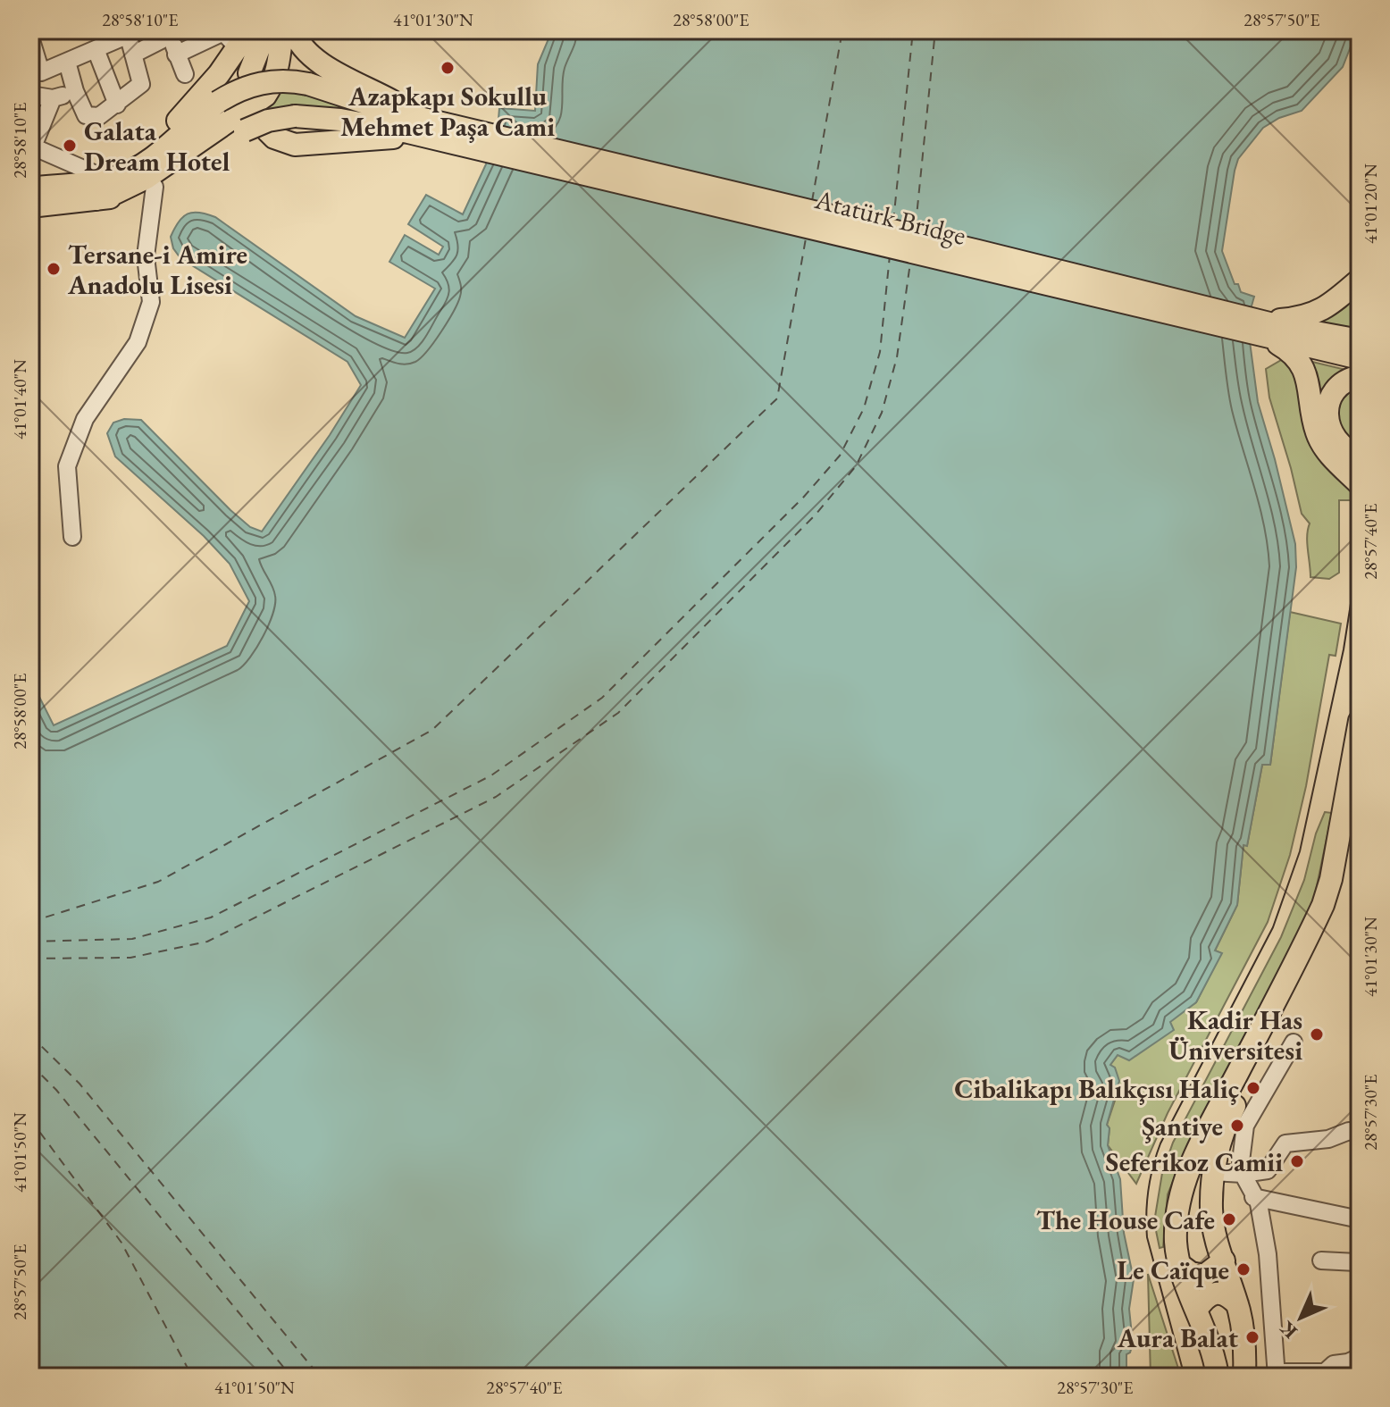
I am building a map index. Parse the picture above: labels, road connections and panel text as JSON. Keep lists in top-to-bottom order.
{
  "streets": {
    "main road": ["Atatürk Bridge"]
  },
  "places": [
    "Azapkapı Sokullu Mehmet Paşa Cami",
    "Galata Dream Hotel",
    "Tersane-i Amire Anadolu Lisesi",
    "Kadir Has Üniversitesi",
    "Cibalikapı Balıkçısı Haliç",
    "Şantiye",
    "Seferikoz Camii",
    "The House Cafe",
    "Le Caïque",
    "Aura Balat"
  ],
  "north": "bottom left",
  "coordinates": [
    "28°58'10\"E",
    "41°01'30\"N",
    "28°58'00\"E",
    "28°57'50\"E",
    "41°01'20\"N",
    "41°01'40\"N",
    "28°57'40\"E",
    "28°57'30\"E",
    "41°01'50\"N"
  ]
}
